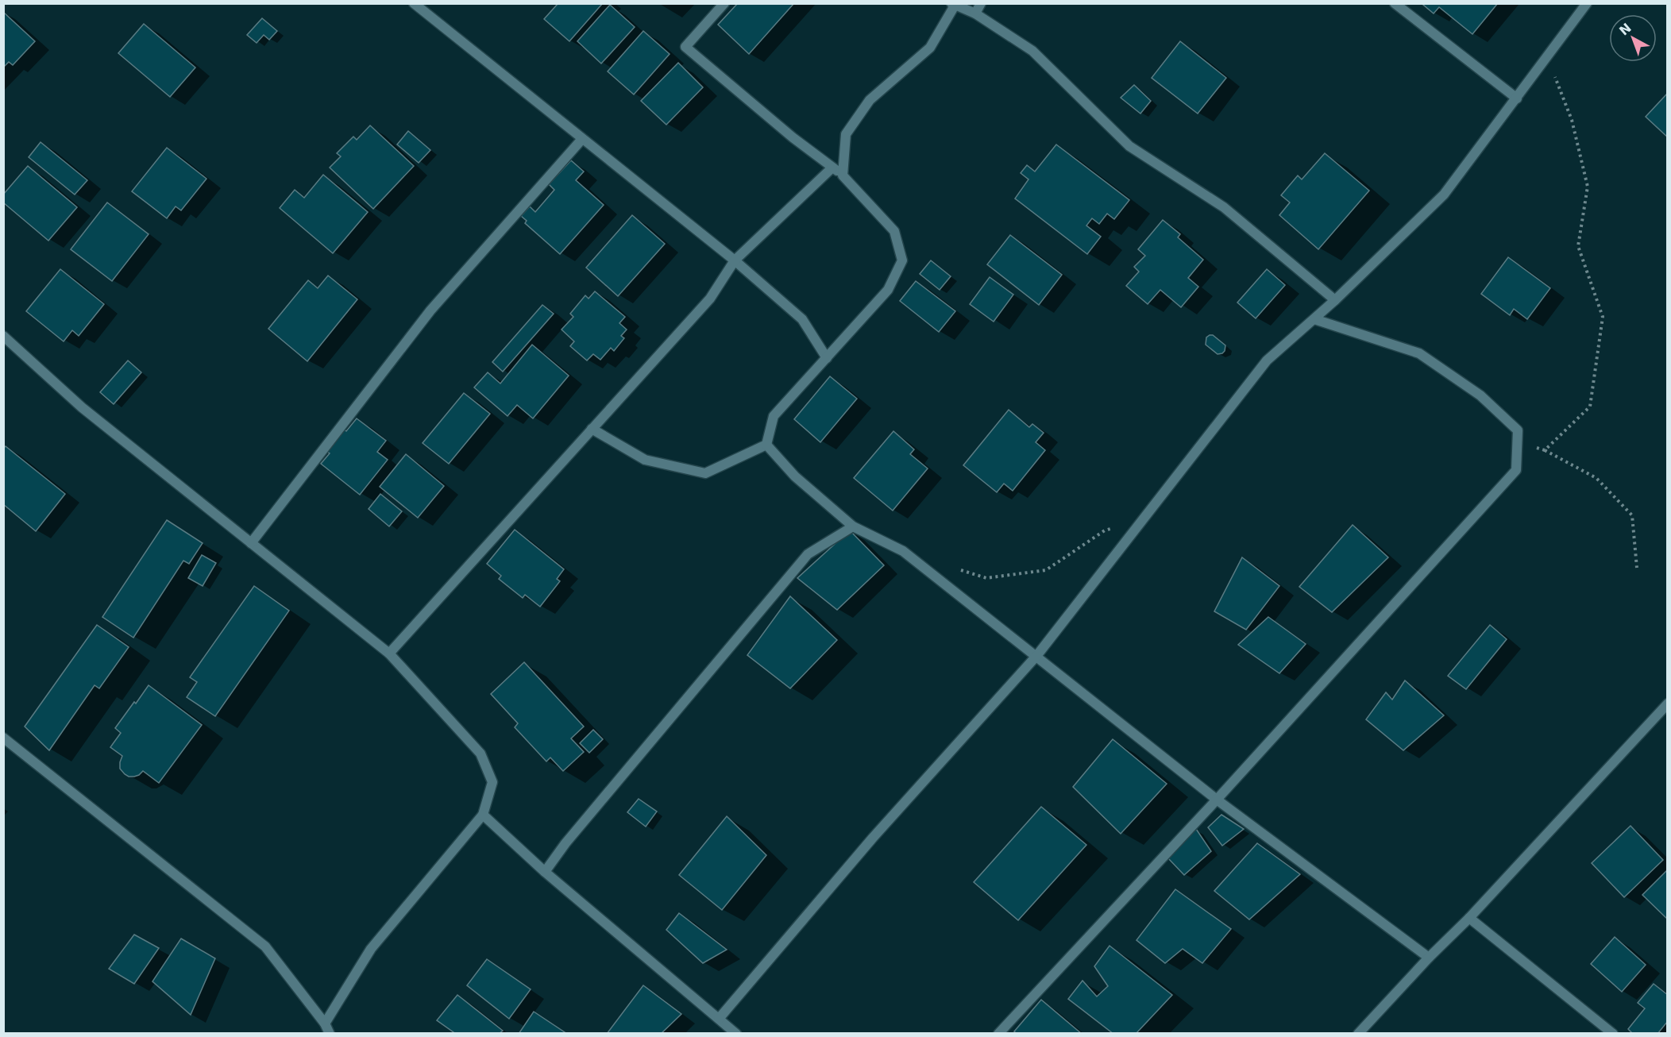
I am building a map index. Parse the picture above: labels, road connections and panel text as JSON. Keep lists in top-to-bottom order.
{
  "north": "top left"
}
